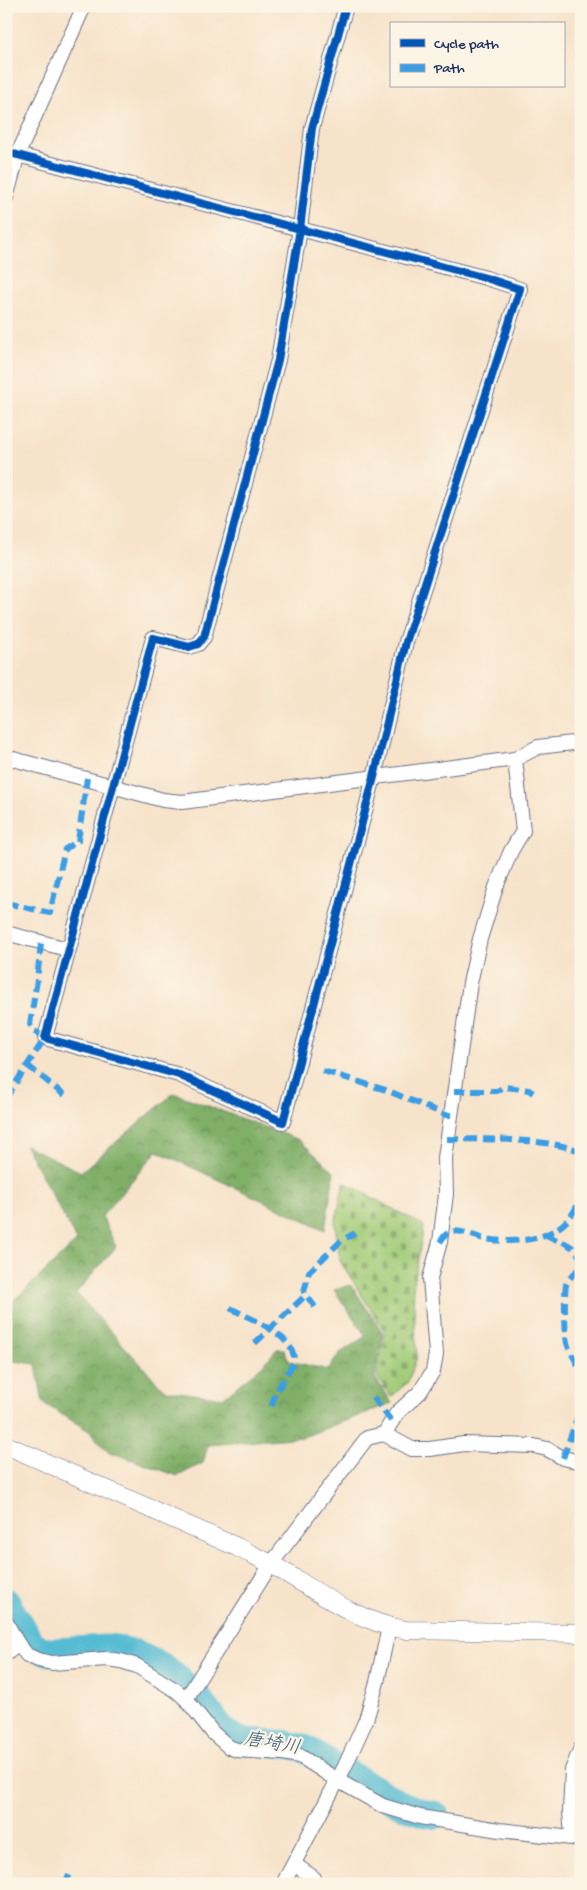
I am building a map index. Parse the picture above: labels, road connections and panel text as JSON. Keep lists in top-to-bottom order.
{
  "water": ["唐埼川"],
  "legend": ["Cycle path", "Path"]
}
